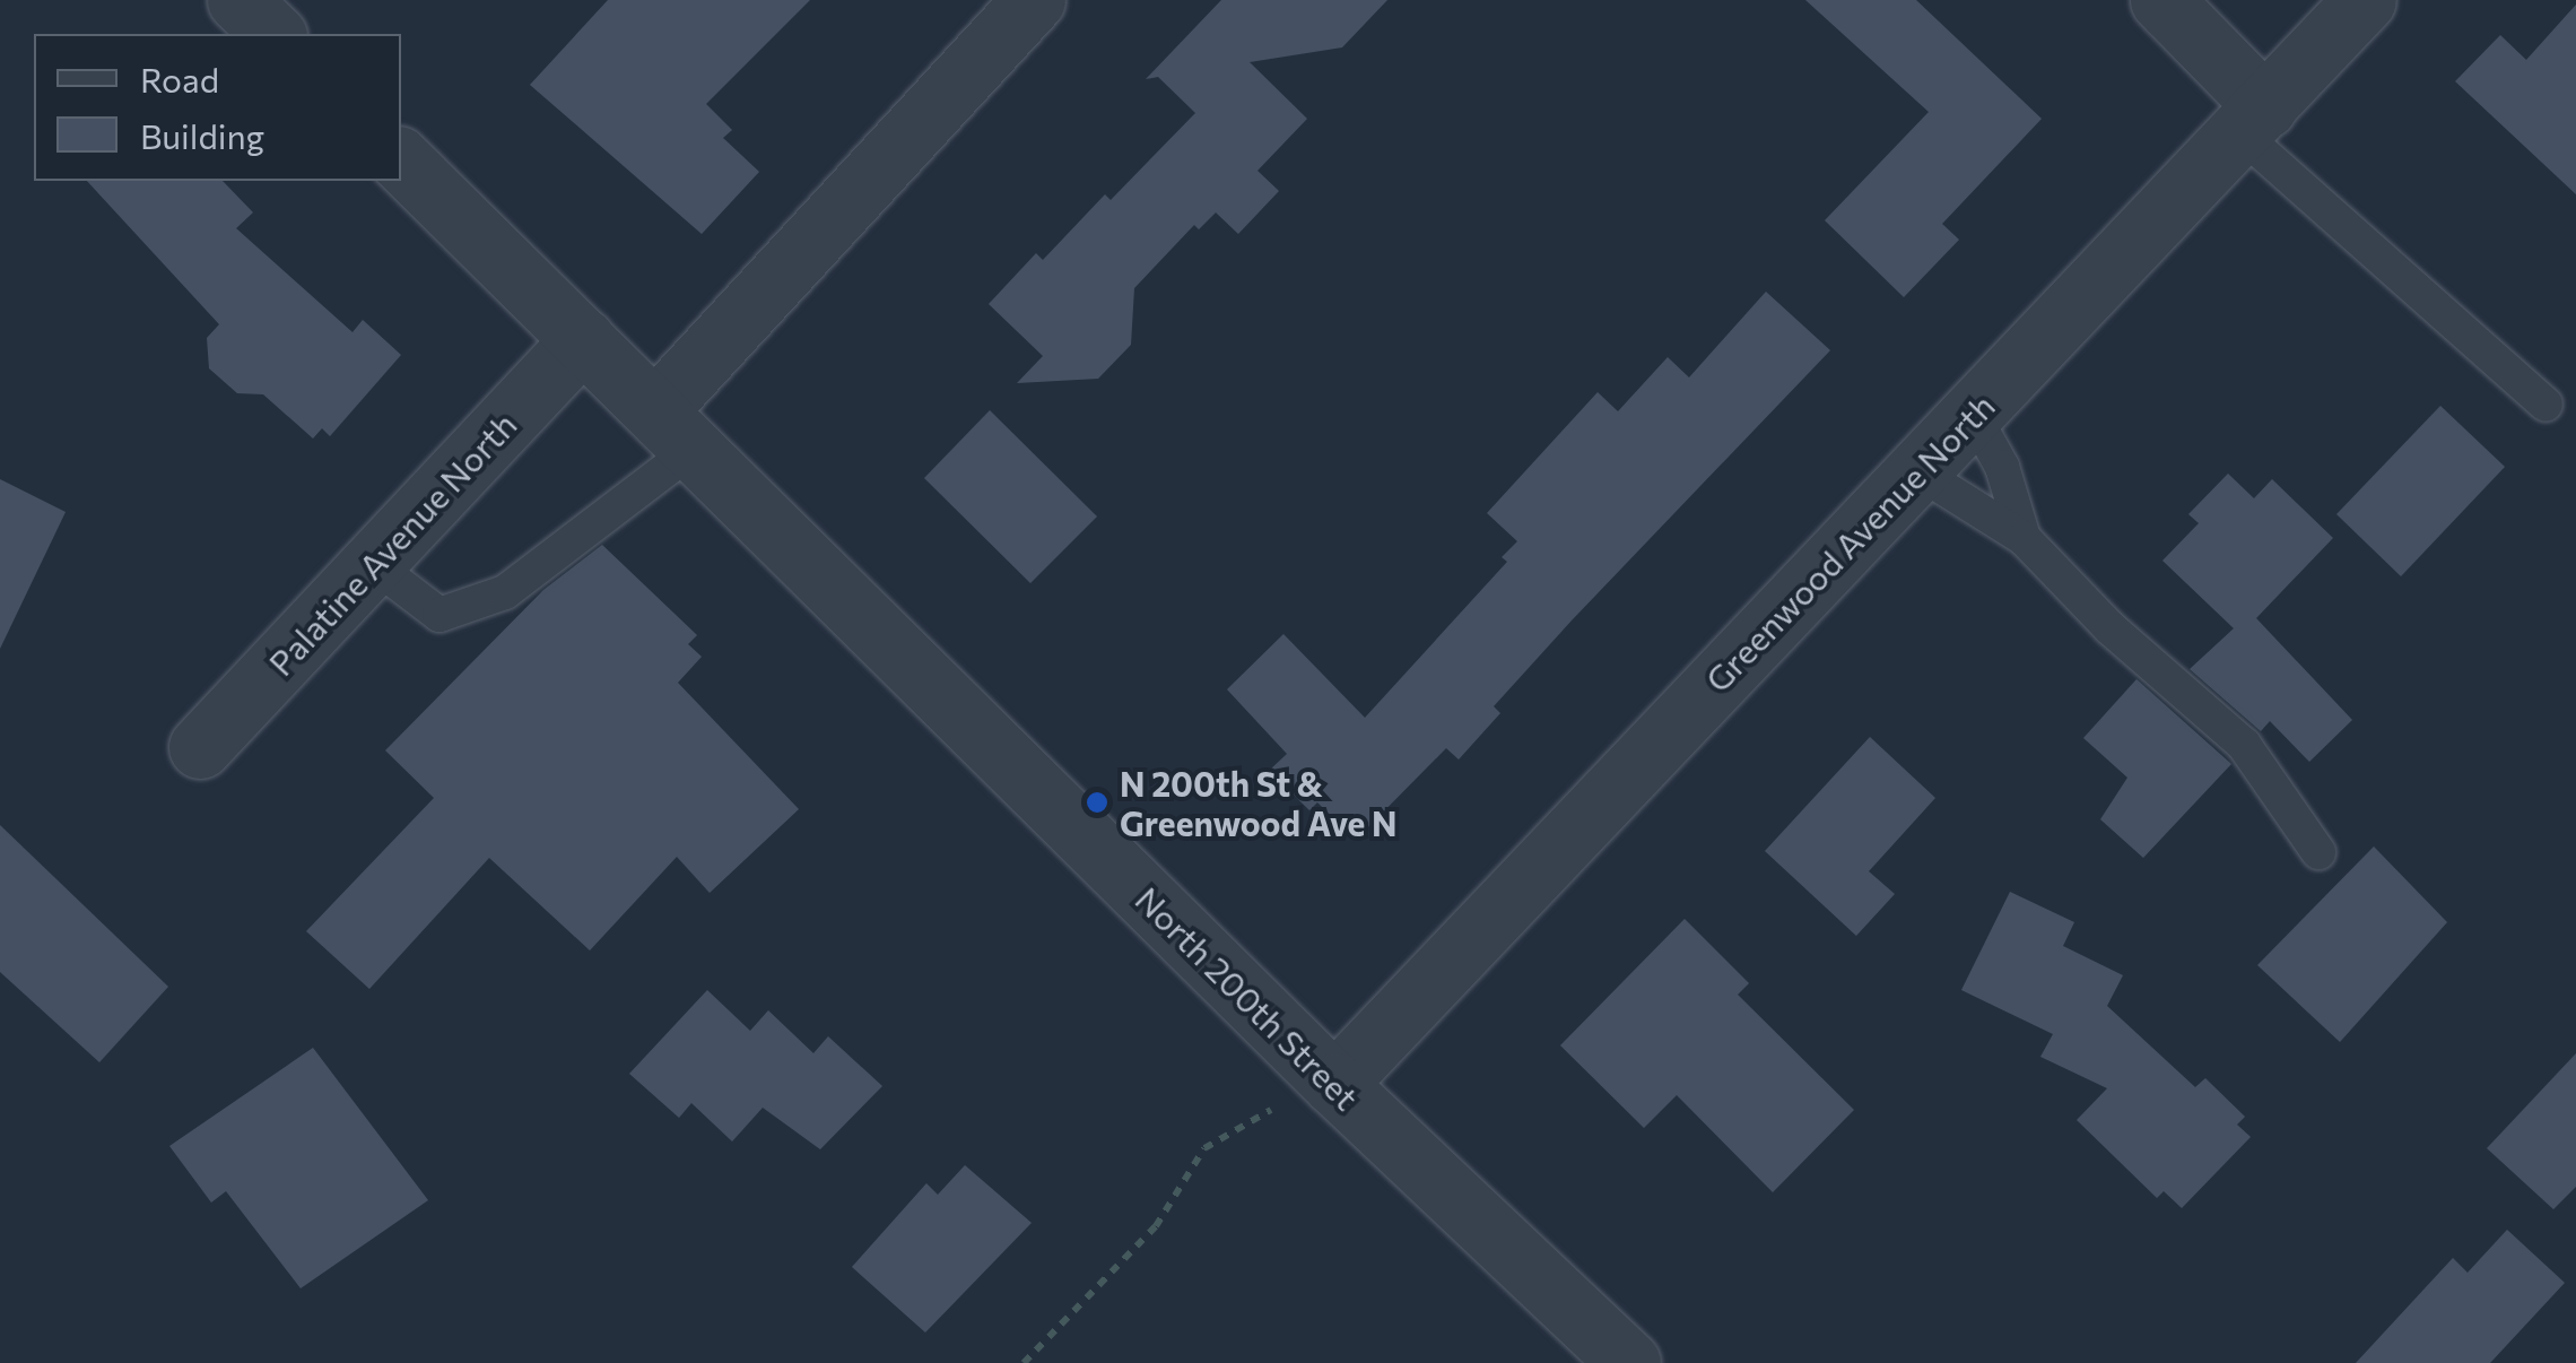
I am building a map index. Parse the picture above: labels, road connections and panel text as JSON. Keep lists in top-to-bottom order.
{
  "streets": {
    "street": ["Greenwood Avenue North", "Palatine Avenue North", "North 200th Street"]
  },
  "crossings": [
    ["Greenwood Avenue North", "North 200th Street"],
    ["Palatine Avenue North", "North 200th Street"]
  ],
  "places": ["N 200th St & Greenwood Ave N"],
  "legend": ["Road", "Building"]
}
